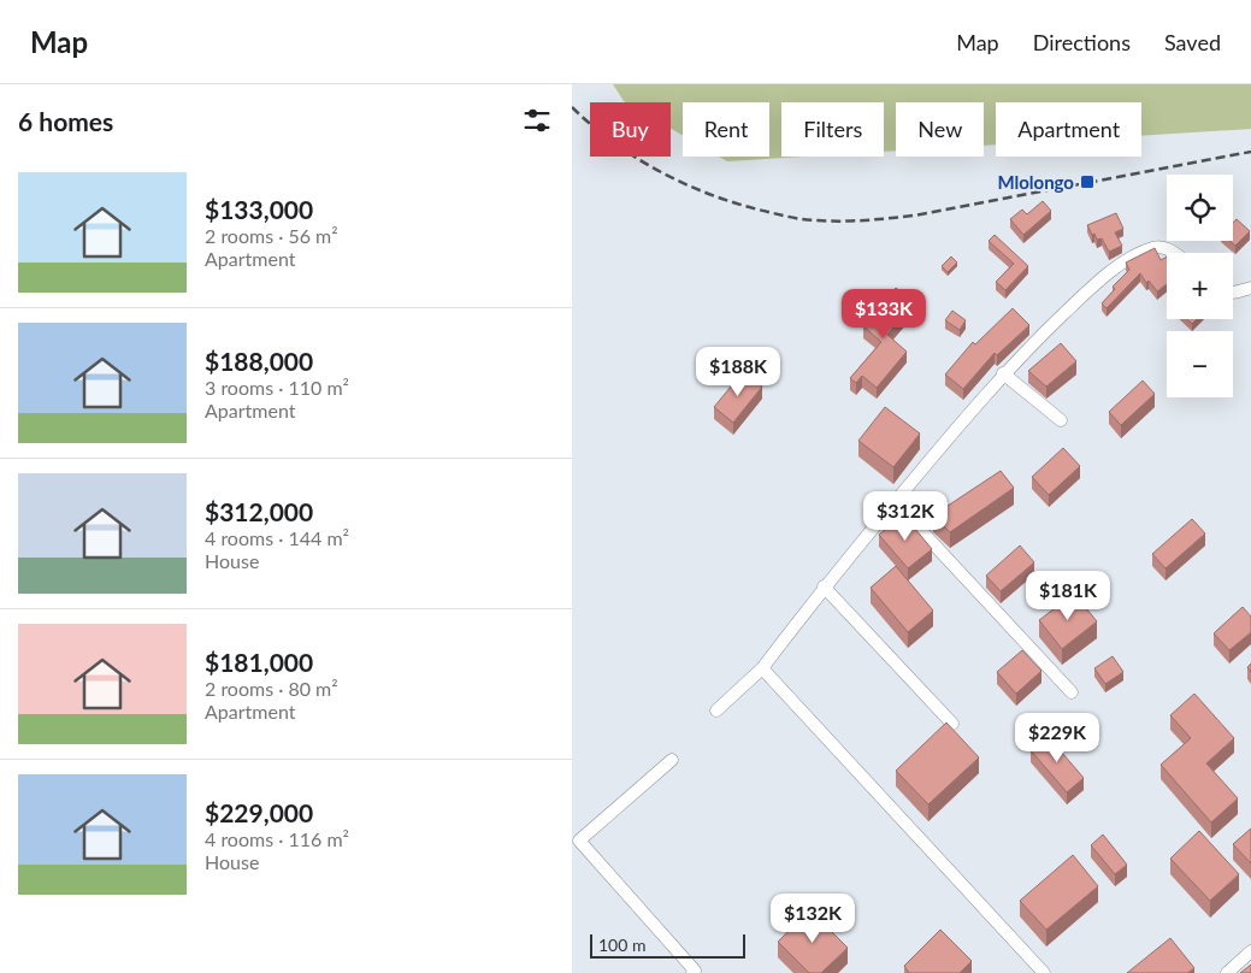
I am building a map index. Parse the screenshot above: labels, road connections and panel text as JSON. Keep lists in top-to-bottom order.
{
  "places": {
    "transit": ["Mlolongo"]
  },
  "scale_bar": "100 m",
  "page": {
    "header": "Map",
    "nav": ["Map", "Directions", "Saved"],
    "heading": "6 homes",
    "chip": [
      "Buy",
      "Rent",
      "Filters",
      "New",
      "Apartment"
    ],
    "list": [
      {
        "name": "$133,000",
        "note": "2 rooms · 56 m² · Apartment"
      },
      {
        "name": "$188,000",
        "note": "3 rooms · 110 m² · Apartment"
      },
      {
        "name": "$312,000",
        "note": "4 rooms · 144 m² · House"
      },
      {
        "name": "$181,000",
        "note": "2 rooms · 80 m² · Apartment"
      },
      {
        "name": "$229,000",
        "note": "4 rooms · 116 m² · House"
      }
    ],
    "map_buttons": ["+", "−"],
    "price": [
      "$133K",
      "$188K",
      "$312K",
      "$181K",
      "$229K",
      "$132K"
    ],
    "scale": "100 m"
  }
}
